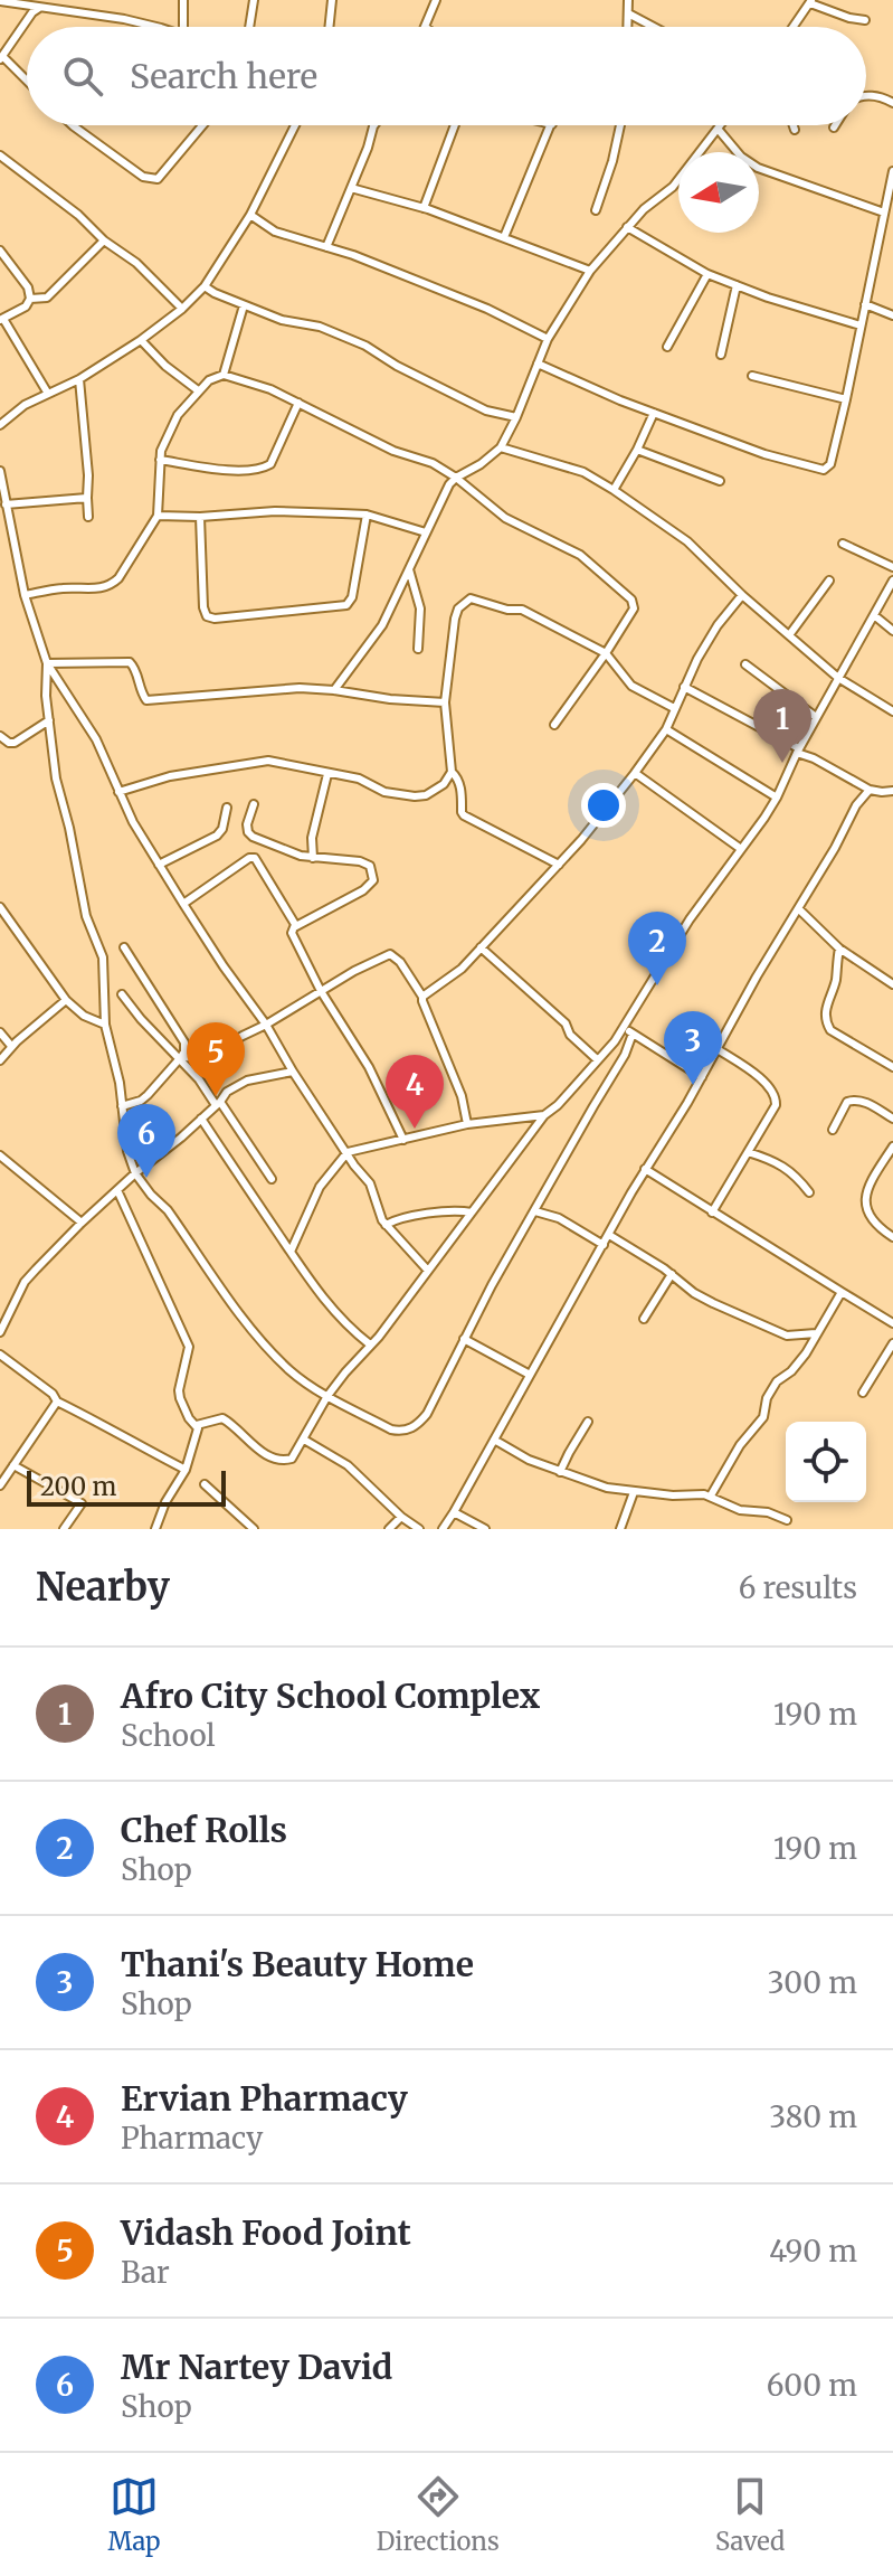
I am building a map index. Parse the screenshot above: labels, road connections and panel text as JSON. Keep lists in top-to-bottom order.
{
  "scale_bar": "200 m",
  "north": "left",
  "page": {
    "search": "Search here",
    "pins": [
      "1",
      "2",
      "3",
      "5",
      "4",
      "6"
    ],
    "scale": "200 m",
    "heading": ["Nearby", "6 results"],
    "list": [
      {
        "mark": "1",
        "name": "Afro City School Complex",
        "note": "School",
        "value": "190 m"
      },
      {
        "mark": "2",
        "name": "Chef Rolls",
        "note": "Shop",
        "value": "190 m"
      },
      {
        "mark": "3",
        "name": "Thani's Beauty Home",
        "note": "Shop",
        "value": "300 m"
      },
      {
        "mark": "4",
        "name": "Ervian Pharmacy",
        "note": "Pharmacy",
        "value": "380 m"
      },
      {
        "mark": "5",
        "name": "Vidash Food Joint",
        "note": "Bar",
        "value": "490 m"
      },
      {
        "mark": "6",
        "name": "Mr Nartey David",
        "note": "Shop",
        "value": "600 m"
      }
    ],
    "nav": ["Map", "Directions", "Saved"]
  }
}
